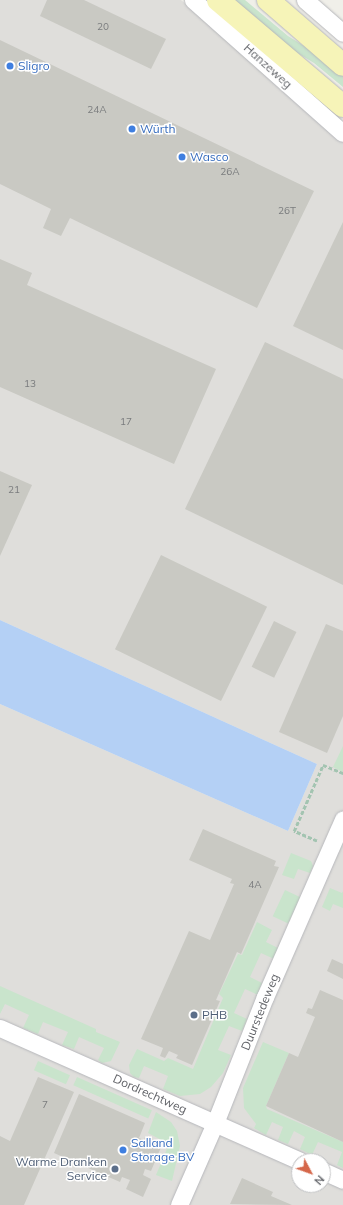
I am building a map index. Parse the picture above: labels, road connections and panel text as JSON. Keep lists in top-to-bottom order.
{
  "streets": {
    "main road": ["Hanzeweg"],
    "street": ["Duurstedeweg", "Dordrechtweg"]
  },
  "crossings": [
    ["Duurstedeweg", "Dordrechtweg"]
  ],
  "places": [
    "Sligro",
    "Würth",
    "Wasco",
    "PHB",
    "Salland Storage BV",
    "Warme Dranken Service"
  ],
  "house_numbers": [
    "20",
    "24A",
    "26A",
    "26T",
    "13",
    "17",
    "21",
    "4A",
    "7"
  ],
  "north": "bottom right"
}
